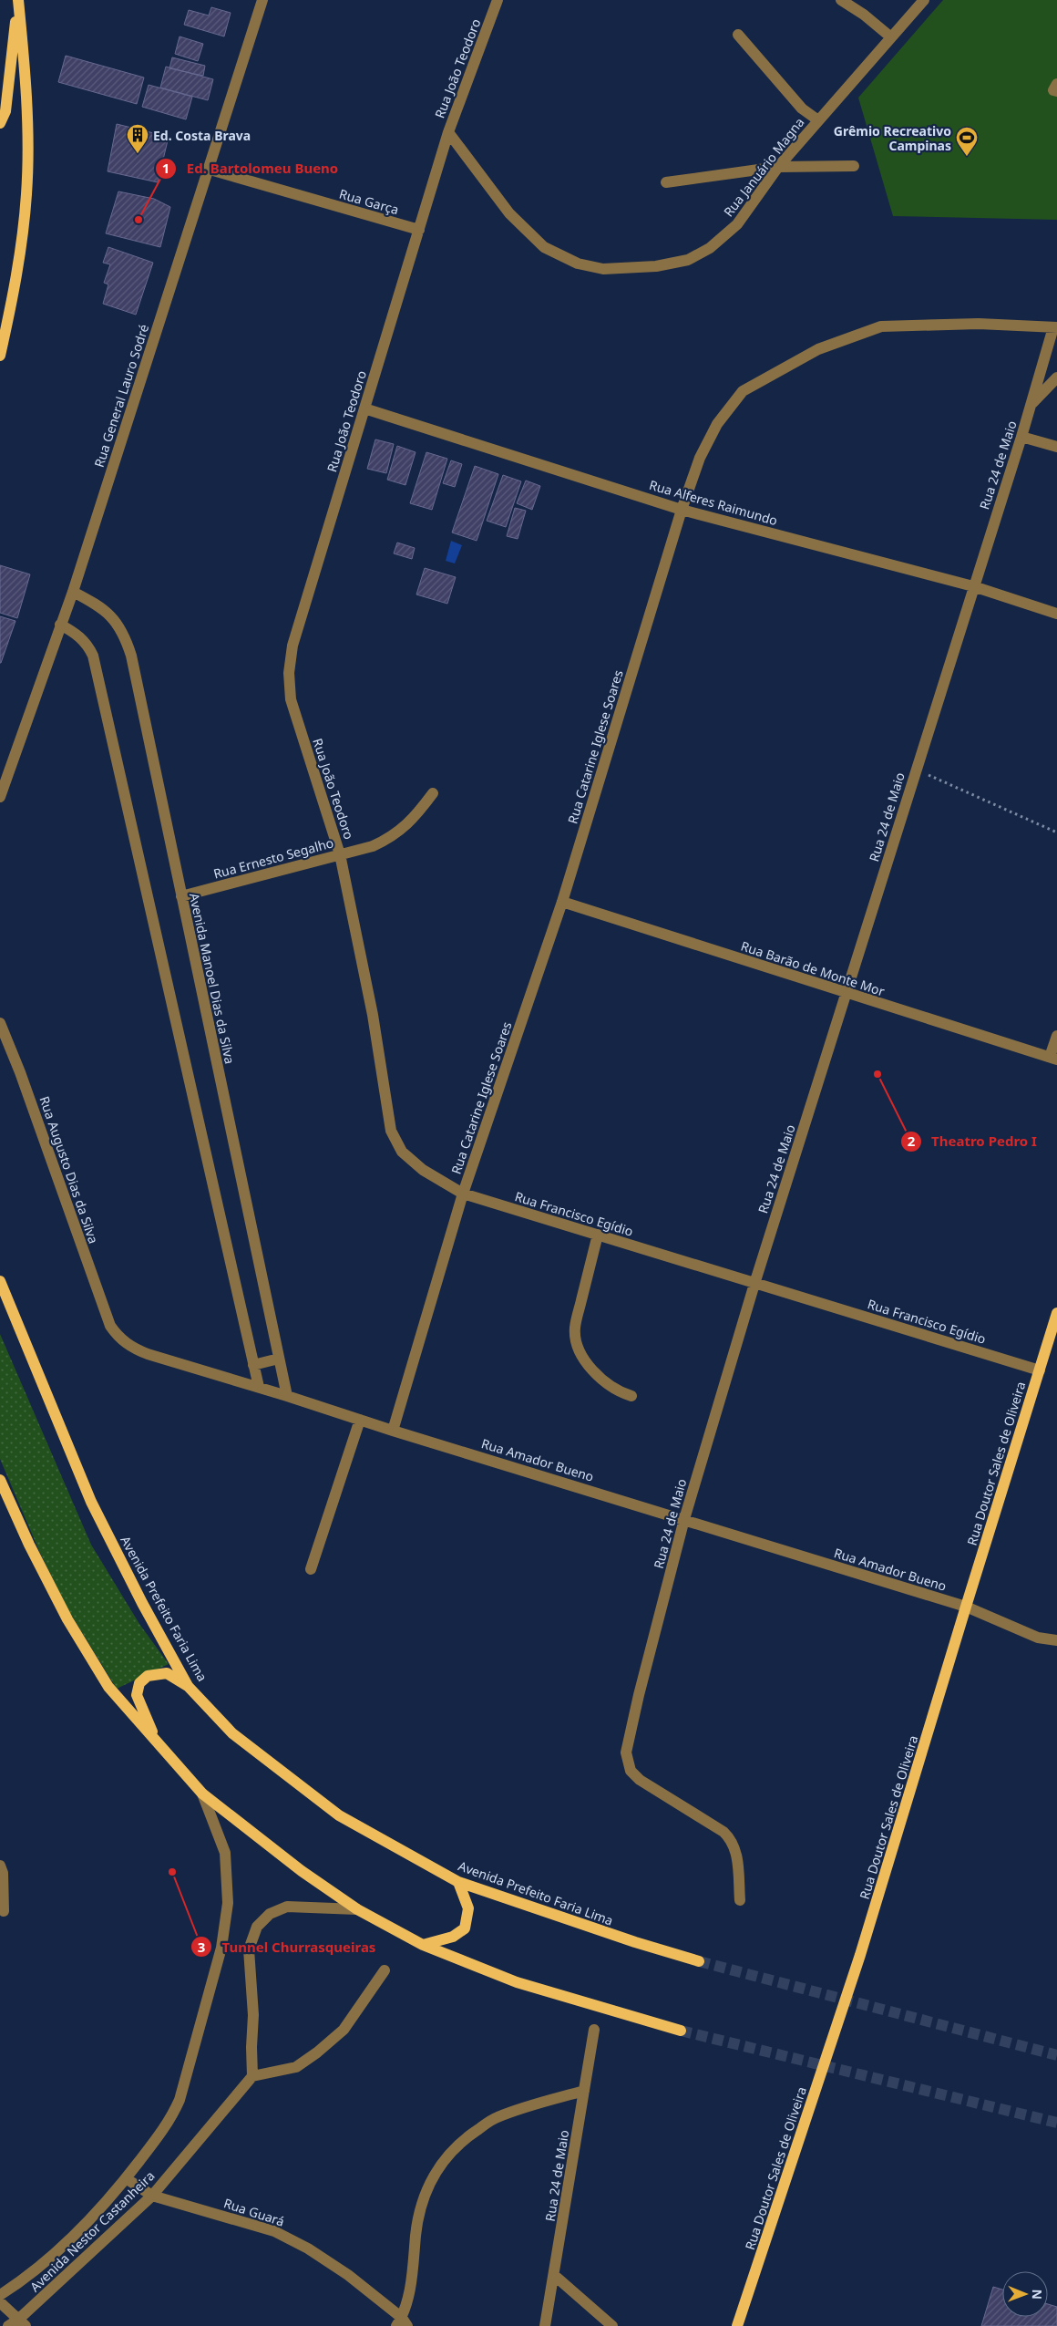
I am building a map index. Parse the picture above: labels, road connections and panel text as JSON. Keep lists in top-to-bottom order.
{
  "streets": {
    "main road": ["Rua Doutor Sales de Oliveira", "Avenida Prefeito Faria Lima"],
    "street": [
      "Rua João Teodoro",
      "Rua Januário Magna",
      "Rua Garça",
      "Rua General Lauro Sodré",
      "Rua 24 de Maio",
      "Rua Alferes Raimundo",
      "Rua Catarine Iglese Soares",
      "Rua Ernesto Segalho",
      "Rua Barão de Monte Mor",
      "Avenida Manoel Dias da Silva",
      "Rua Augusto Dias da Silva",
      "Rua Francisco Egídio",
      "Rua Amador Bueno",
      "Rua Guará",
      "Avenida Nestor Castanheira"
    ]
  },
  "crossings": [
    ["Rua João Teodoro", "Rua Januário Magna"],
    ["Rua João Teodoro", "Rua Garça"],
    ["Rua João Teodoro", "Rua Alferes Raimundo"],
    ["Rua João Teodoro", "Rua Ernesto Segalho"],
    ["Rua João Teodoro", "Rua Francisco Egídio"],
    ["Rua Garça", "Rua General Lauro Sodré"],
    ["Rua General Lauro Sodré", "Avenida Manoel Dias da Silva"],
    ["Rua 24 de Maio", "Rua Alferes Raimundo"],
    ["Rua 24 de Maio", "Rua Catarine Iglese Soares"],
    ["Rua 24 de Maio", "Rua Barão de Monte Mor"],
    ["Rua 24 de Maio", "Rua Francisco Egídio"],
    ["Rua 24 de Maio", "Rua Amador Bueno"],
    ["Rua Alferes Raimundo", "Rua Catarine Iglese Soares"],
    ["Rua Catarine Iglese Soares", "Rua Barão de Monte Mor"],
    ["Rua Catarine Iglese Soares", "Rua Francisco Egídio"],
    ["Rua Catarine Iglese Soares", "Rua Amador Bueno"],
    ["Rua Ernesto Segalho", "Avenida Manoel Dias da Silva"],
    ["Rua Ernesto Segalho", "Rua Francisco Egídio"],
    ["Avenida Manoel Dias da Silva", "Rua Amador Bueno"],
    ["Rua Augusto Dias da Silva", "Rua Amador Bueno"],
    ["Rua Francisco Egídio", "Rua Doutor Sales de Oliveira"],
    ["Rua Amador Bueno", "Rua Doutor Sales de Oliveira"],
    ["Rua Guará", "Avenida Nestor Castanheira"]
  ],
  "places": {
    "building": ["Ed. Costa Brava"],
    "sports": ["Grêmio Recreativo Campinas"],
    "other": ["Ed. Bartolomeu Bueno", "Theatro Pedro I", "Tunnel Churrasqueiras"]
  },
  "north": "right"
}
